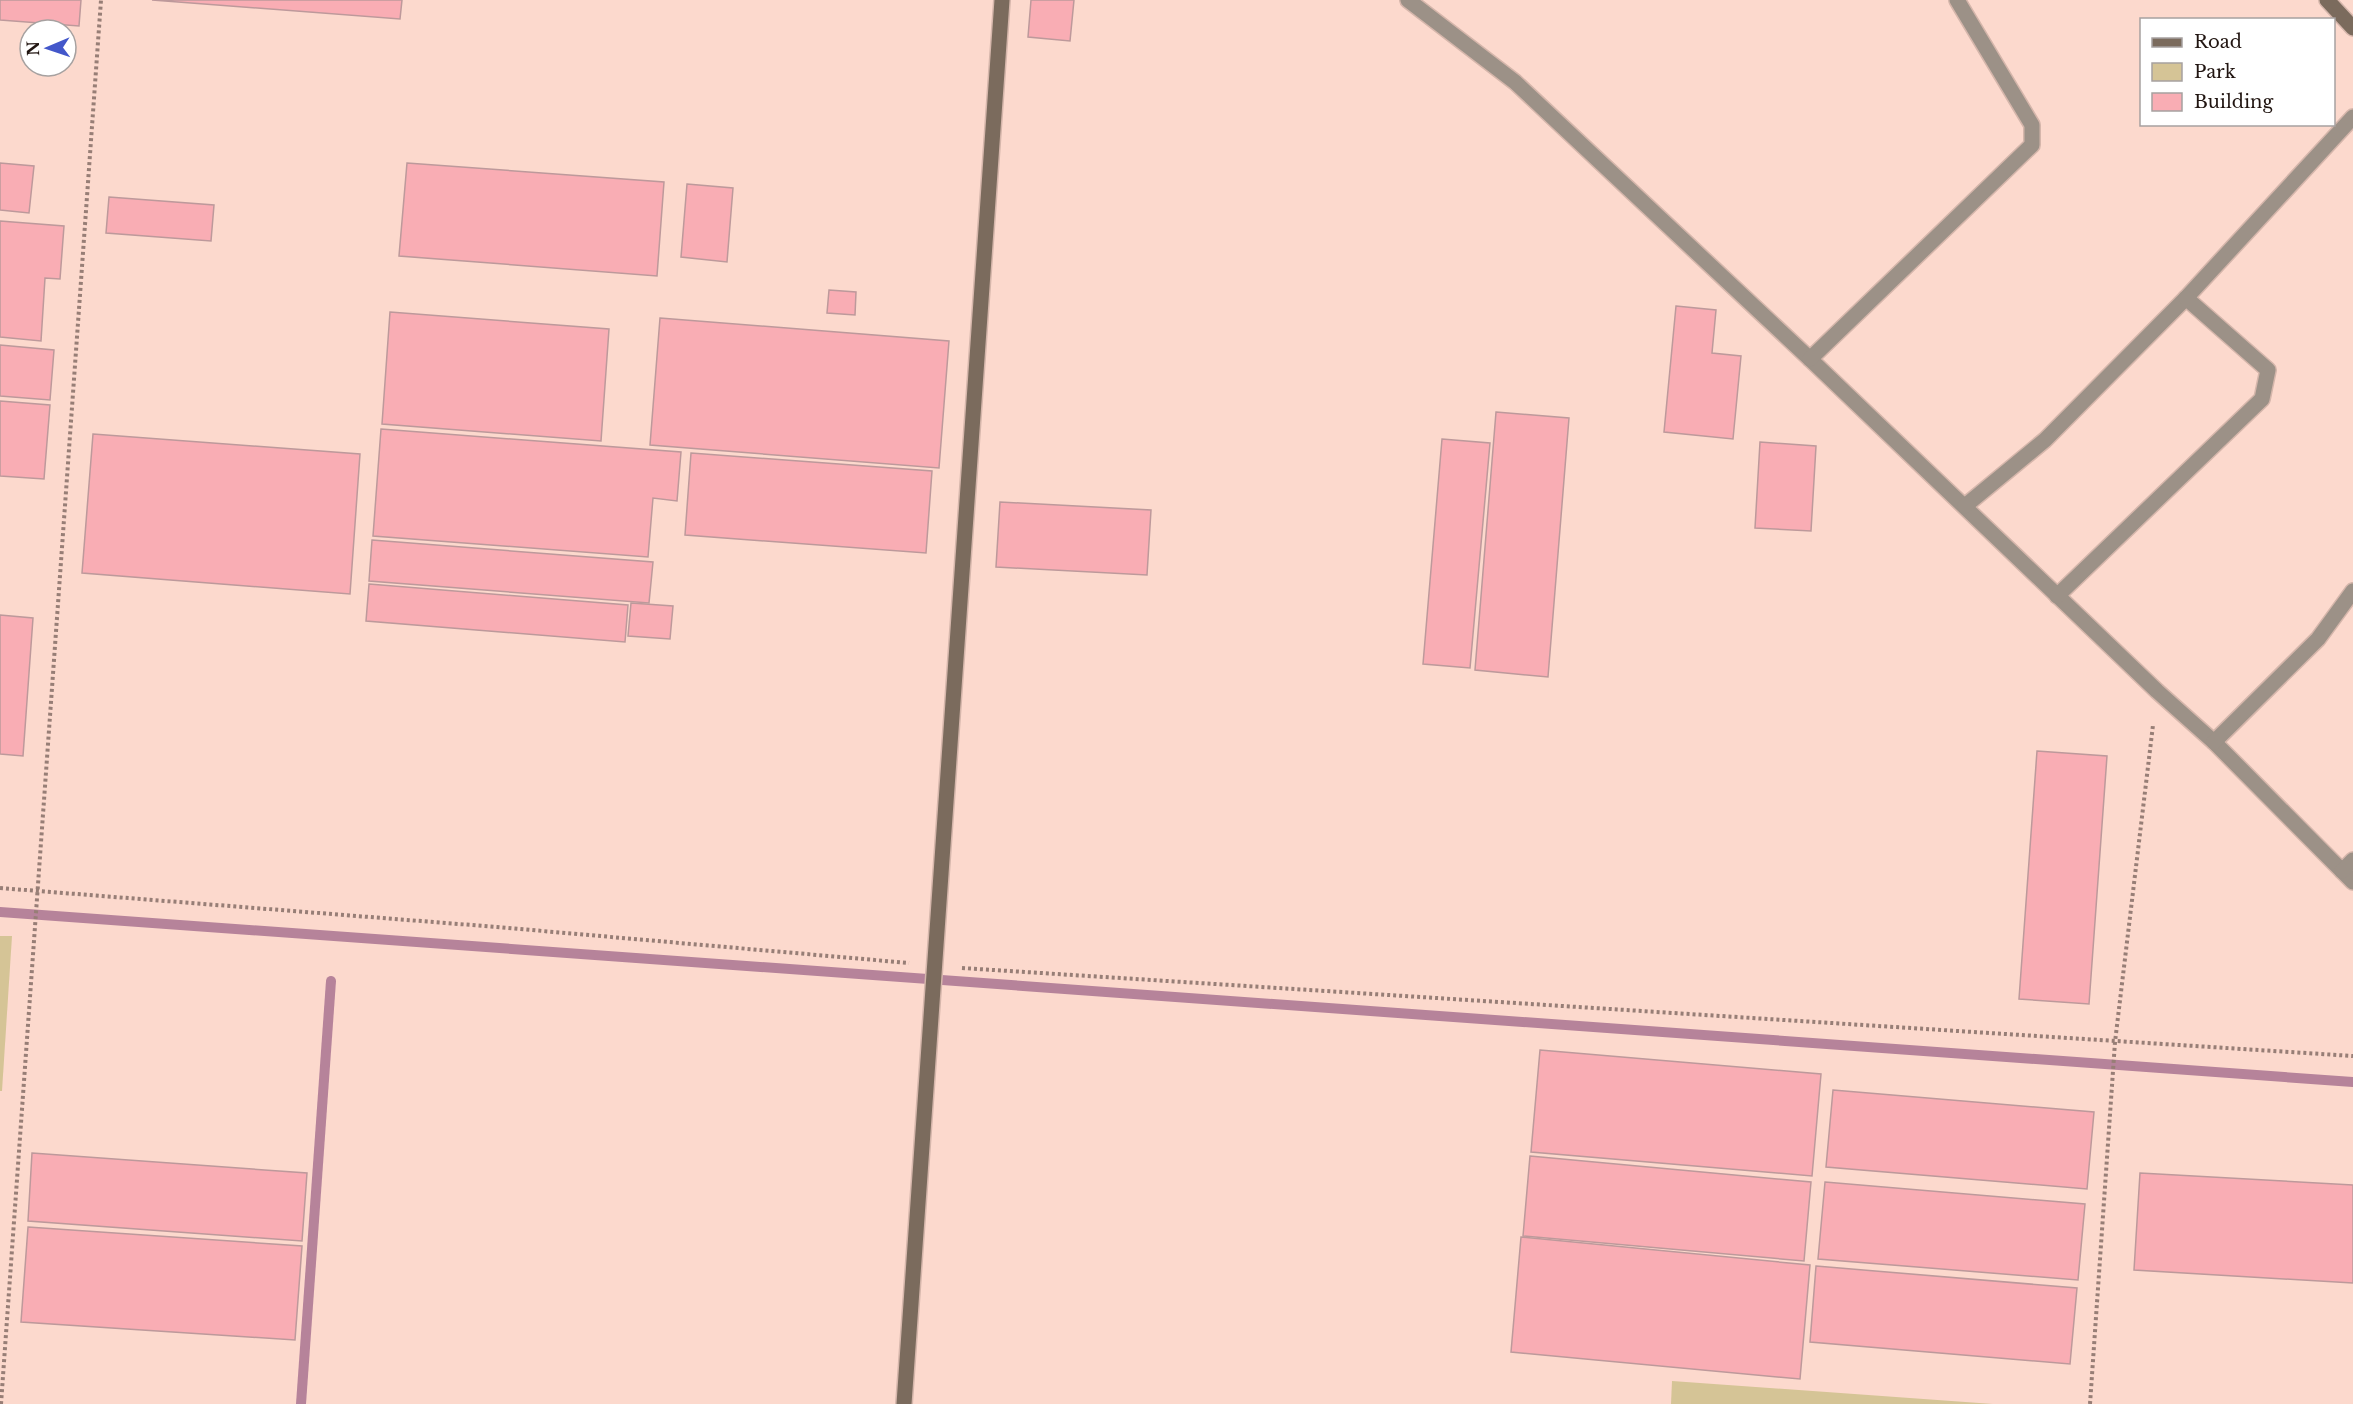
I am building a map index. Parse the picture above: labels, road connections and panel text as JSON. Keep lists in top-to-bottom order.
{
  "legend": ["Road", "Park", "Building"],
  "north": "left"
}
